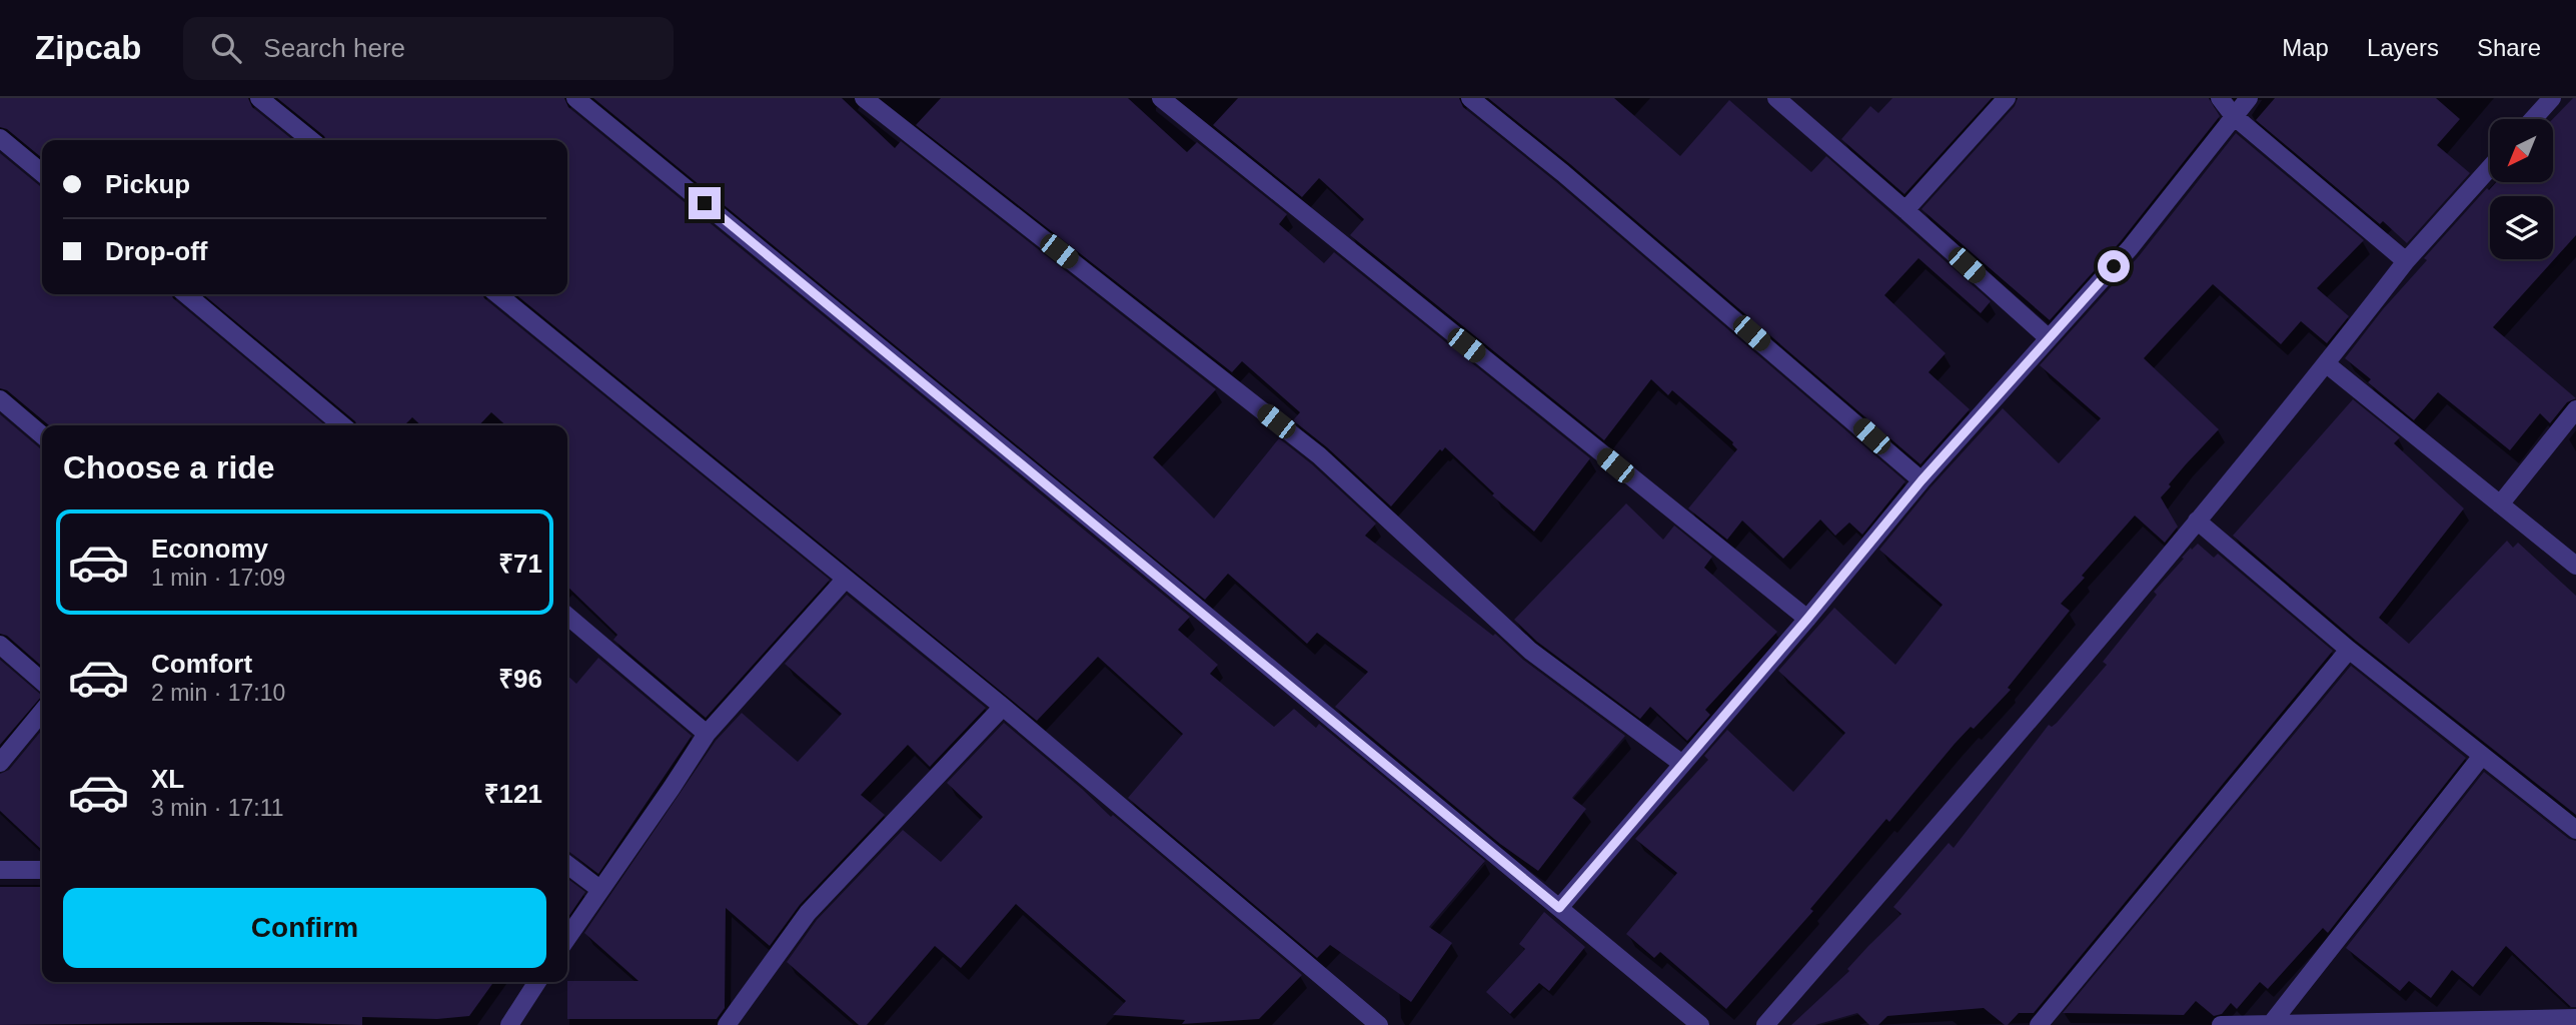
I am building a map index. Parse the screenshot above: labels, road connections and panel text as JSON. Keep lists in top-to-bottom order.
{
  "north": "bottom left",
  "page": {
    "header": "Zipcab",
    "search": "Search here",
    "nav": ["Map", "Layers", "Share"],
    "banner": ["Pickup", "Drop-off"],
    "heading": "Choose a ride",
    "list": [
      {
        "name": "Economy",
        "note": "1 min · 17:09",
        "value": "₹71"
      },
      {
        "name": "Comfort",
        "note": "2 min · 17:10",
        "value": "₹96"
      },
      {
        "name": "XL",
        "note": "3 min · 17:11",
        "value": "₹121"
      }
    ],
    "buttons": "Confirm"
  }
}
